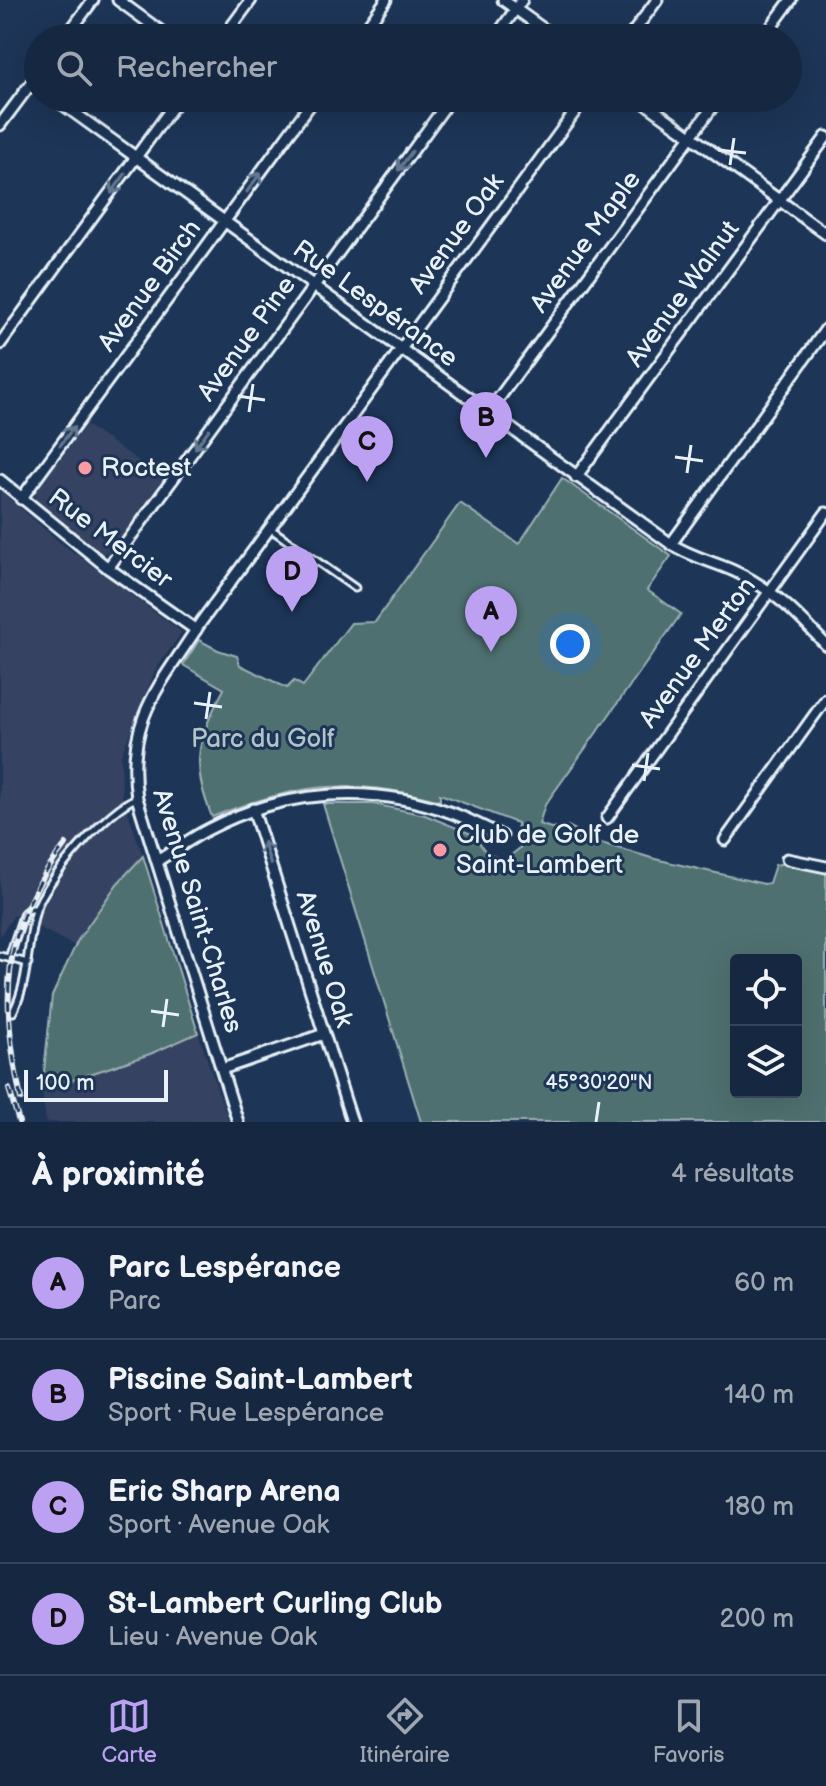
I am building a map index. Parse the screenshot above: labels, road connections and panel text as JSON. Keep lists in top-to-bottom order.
{
  "streets": {
    "street": [
      "Avenue Oak",
      "Avenue Maple",
      "Avenue Birch",
      "Avenue Walnut",
      "Rue Lespérance",
      "Avenue Pine",
      "Rue Mercier",
      "Avenue Merton",
      "Avenue Saint-Charles"
    ]
  },
  "crossings": [
    ["Avenue Oak", "Rue Lespérance"],
    ["Avenue Oak", "Rue Mercier"],
    ["Avenue Oak", "Avenue Saint-Charles"],
    ["Avenue Maple", "Rue Lespérance"],
    ["Avenue Birch", "Rue Lespérance"],
    ["Avenue Birch", "Rue Mercier"],
    ["Avenue Walnut", "Rue Lespérance"],
    ["Rue Lespérance", "Avenue Pine"],
    ["Rue Lespérance", "Avenue Merton"],
    ["Avenue Pine", "Rue Mercier"],
    ["Rue Mercier", "Avenue Saint-Charles"]
  ],
  "one_way": ["Avenue Birch", "Avenue Pine"],
  "parks": ["Parc du Golf"],
  "places": ["Roctest", "Club de Golf de Saint-Lambert"],
  "scale_bar": "100 m",
  "page": {
    "search": "Rechercher",
    "pins": [
      "B",
      "C",
      "D",
      "A"
    ],
    "scale": "100 m",
    "heading": ["À proximité", "4 résultats"],
    "list": [
      {
        "mark": "A",
        "name": "Parc Lespérance",
        "note": "Parc",
        "value": "60 m"
      },
      {
        "mark": "B",
        "name": "Piscine Saint-Lambert",
        "note": "Sport · Rue Lespérance",
        "value": "140 m"
      },
      {
        "mark": "C",
        "name": "Eric Sharp Arena",
        "note": "Sport · Avenue Oak",
        "value": "180 m"
      },
      {
        "mark": "D",
        "name": "St-Lambert Curling Club",
        "note": "Lieu · Avenue Oak",
        "value": "200 m"
      }
    ],
    "nav": ["Carte", "Itinéraire", "Favoris"]
  },
  "coordinates": ["45°30'20\"N"]
}
